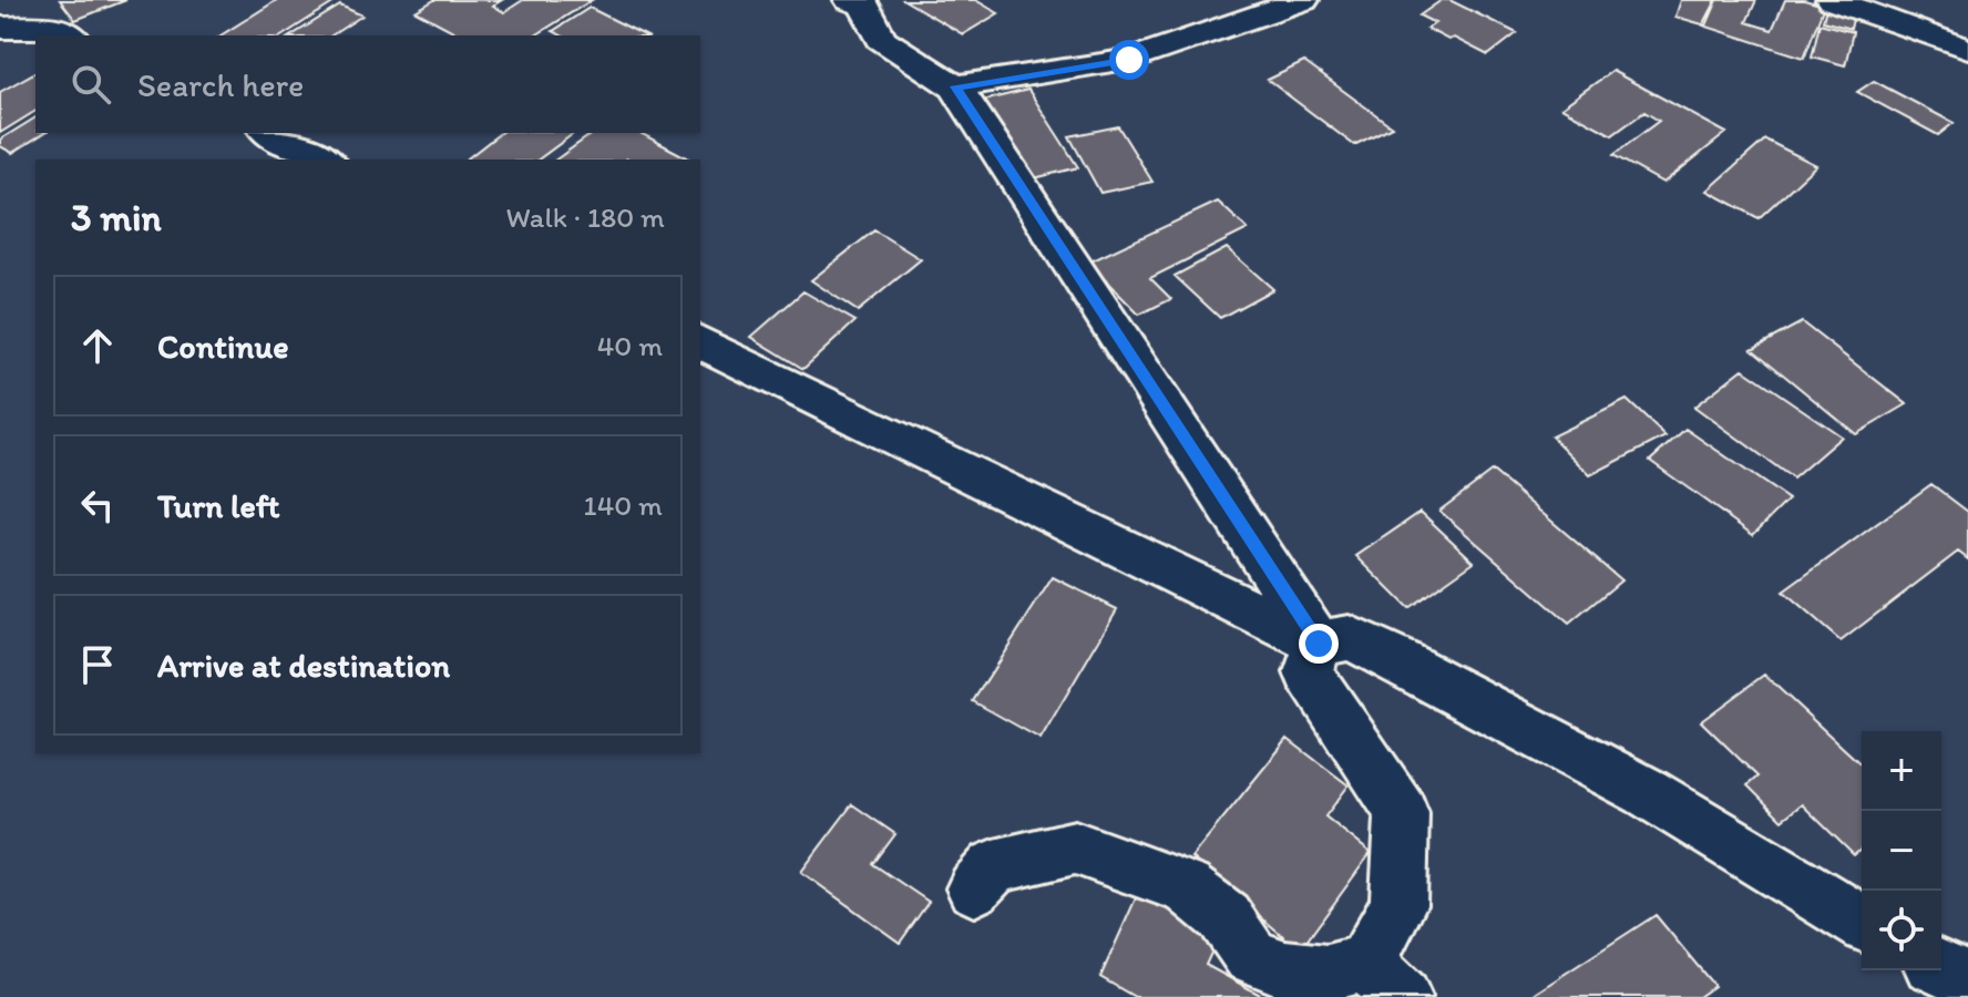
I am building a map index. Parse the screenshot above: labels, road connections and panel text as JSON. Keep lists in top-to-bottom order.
{
  "page": {
    "search": "Search here",
    "heading": ["3 min", "Walk · 180 m"],
    "list": [
      ["Continue", "40 m"],
      ["Turn left", "140 m"],
      "Arrive at destination"
    ],
    "map_buttons": ["+", "−"]
  }
}
